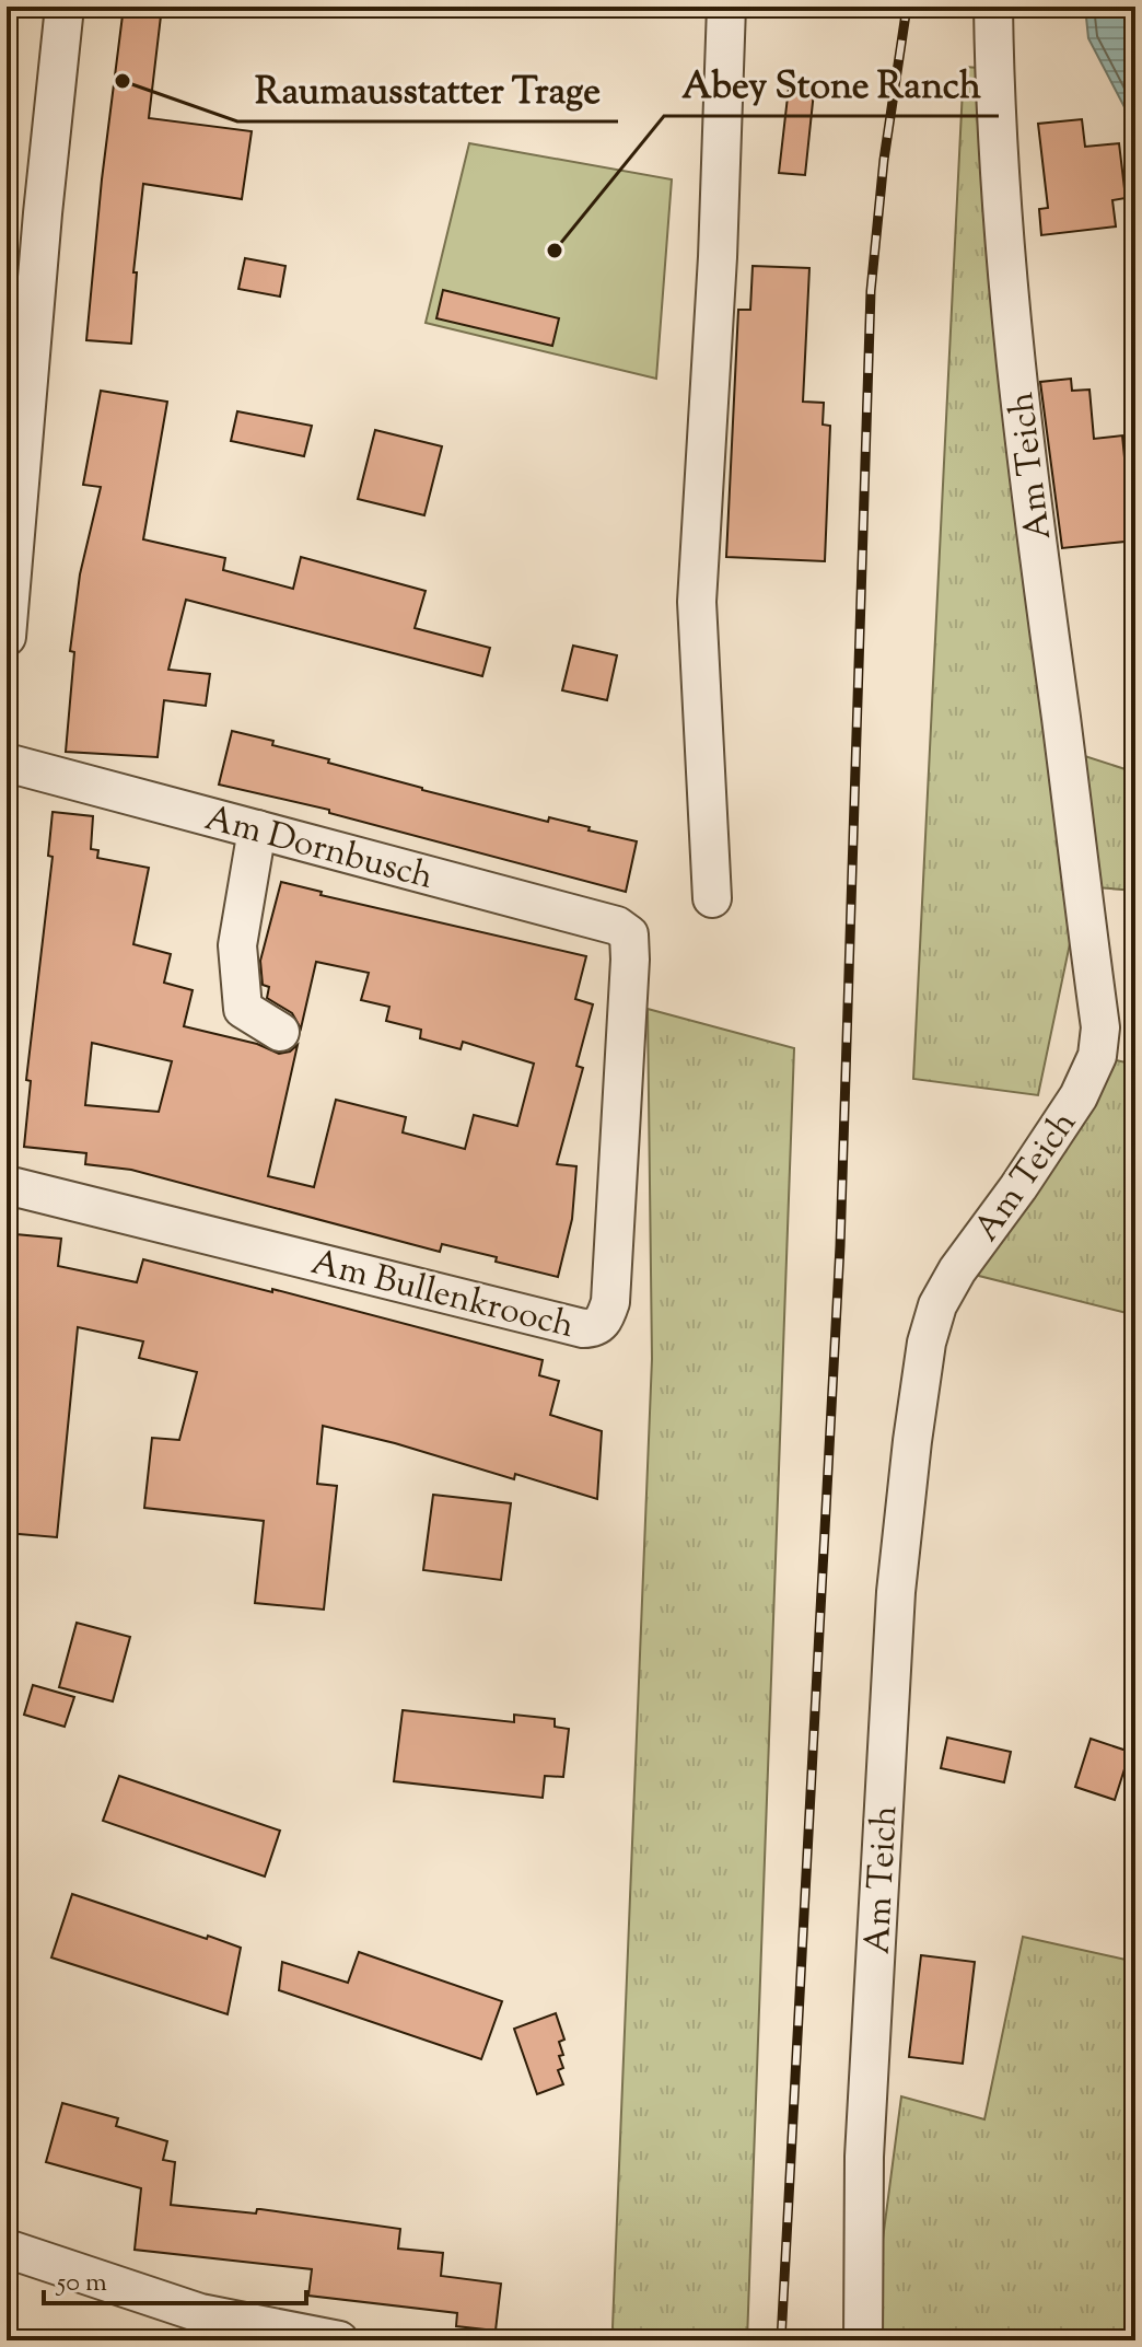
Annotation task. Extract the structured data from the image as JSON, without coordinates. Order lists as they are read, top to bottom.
{
  "streets": {
    "street": ["Am Teich", "Am Dornbusch", "Am Bullenkrooch"]
  },
  "crossings": [
    ["Am Dornbusch", "Am Bullenkrooch"]
  ],
  "places": ["Raumausstatter Trage", "Abey Stone Ranch"],
  "scale_bar": "50 m"
}
